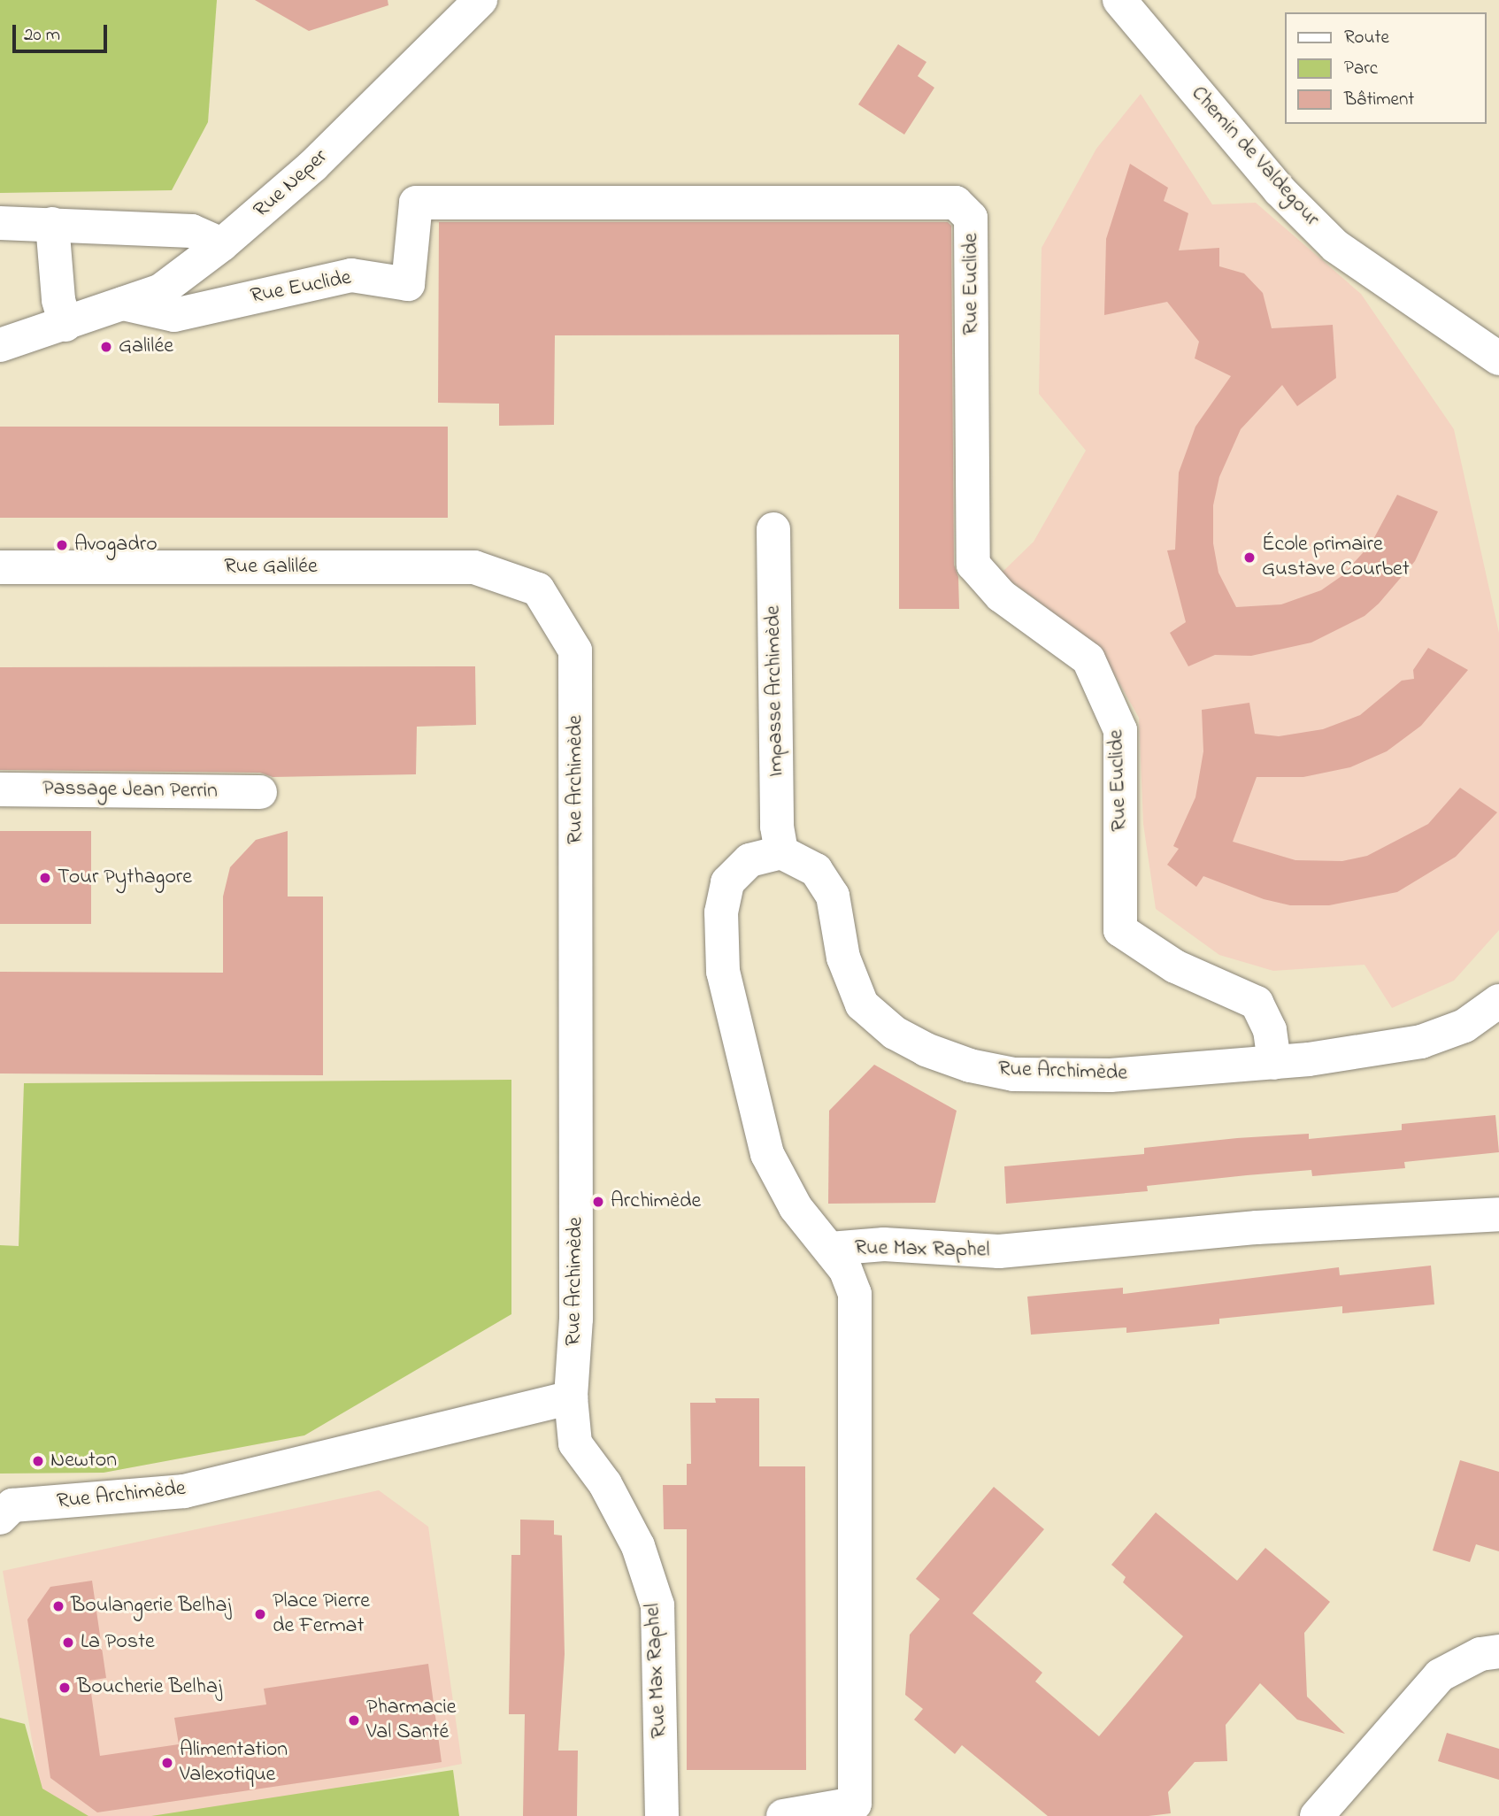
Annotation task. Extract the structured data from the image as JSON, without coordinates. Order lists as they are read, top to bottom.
{
  "streets": {
    "street": [
      "Chemin de Valdegour",
      "Rue Neper",
      "Rue Euclide",
      "Rue Galilée",
      "Impasse Archimède",
      "Rue Archimède",
      "Passage Jean Perrin",
      "Rue Max Raphel"
    ]
  },
  "crossings": [
    ["Rue Euclide", "Rue Archimède"],
    ["Rue Galilée", "Rue Archimède"],
    ["Impasse Archimède", "Rue Archimède"],
    ["Rue Archimède", "Rue Max Raphel"]
  ],
  "places": [
    "Galilée",
    "Avogadro",
    "École primaire Gustave Courbet",
    "Tour Pythagore",
    "Archimède",
    "Newton",
    "Boulangerie Belhaj",
    "Place Pierre de Fermat",
    "La Poste",
    "Boucherie Belhaj",
    "Pharmacie Val Santé",
    "Alimentation Valexotique"
  ],
  "legend": ["Route", "Parc", "Bâtiment"],
  "scale_bar": "20 m"
}
